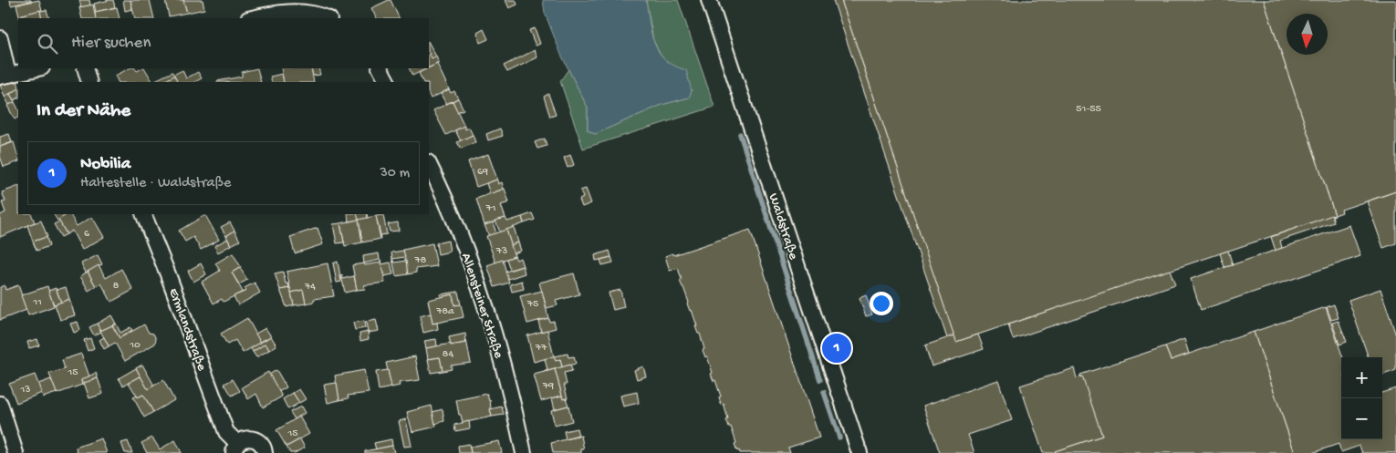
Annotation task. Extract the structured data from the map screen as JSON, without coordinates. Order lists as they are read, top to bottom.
{
  "streets": {
    "street": ["Waldstraße", "Allensteiner Straße", "Ermlandstraße"]
  },
  "house_numbers": [
    "51-55",
    "69",
    "71",
    "6",
    "73",
    "78",
    "8",
    "74",
    "11",
    "75",
    "78a",
    "10",
    "77",
    "84",
    "15",
    "79",
    "13",
    "15"
  ],
  "north": "bottom",
  "page": {
    "search": "Hier suchen",
    "heading": "In der Nähe",
    "list": [
      {
        "mark": "1",
        "name": "Nobilia",
        "note": "Haltestelle · Waldstraße",
        "value": "30 m"
      }
    ],
    "pins": "1",
    "map_buttons": ["+", "−"]
  }
}
